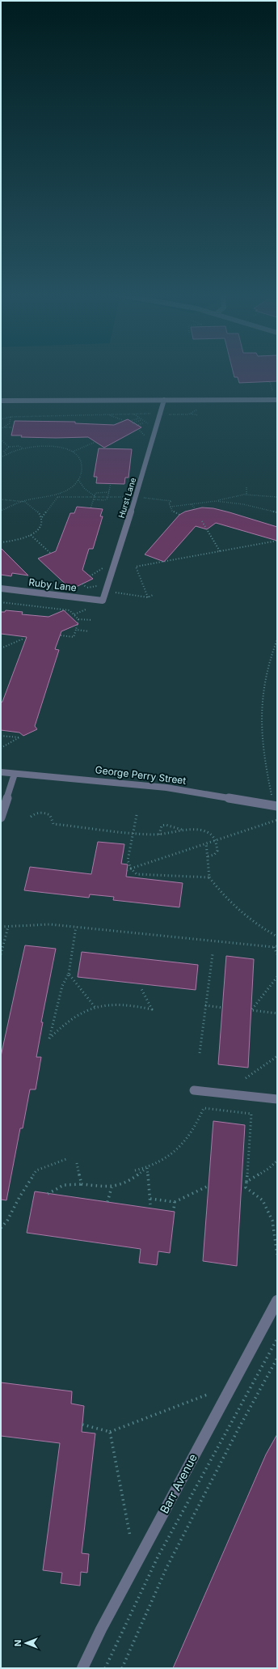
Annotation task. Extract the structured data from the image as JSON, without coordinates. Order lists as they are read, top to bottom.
{
  "streets": {
    "street": [
      "Hurst Lane",
      "Ruby Lane",
      "George Perry Street",
      "Barr Avenue"
    ]
  },
  "crossings": [
    ["Hurst Lane", "Ruby Lane"]
  ],
  "north": "left"
}
